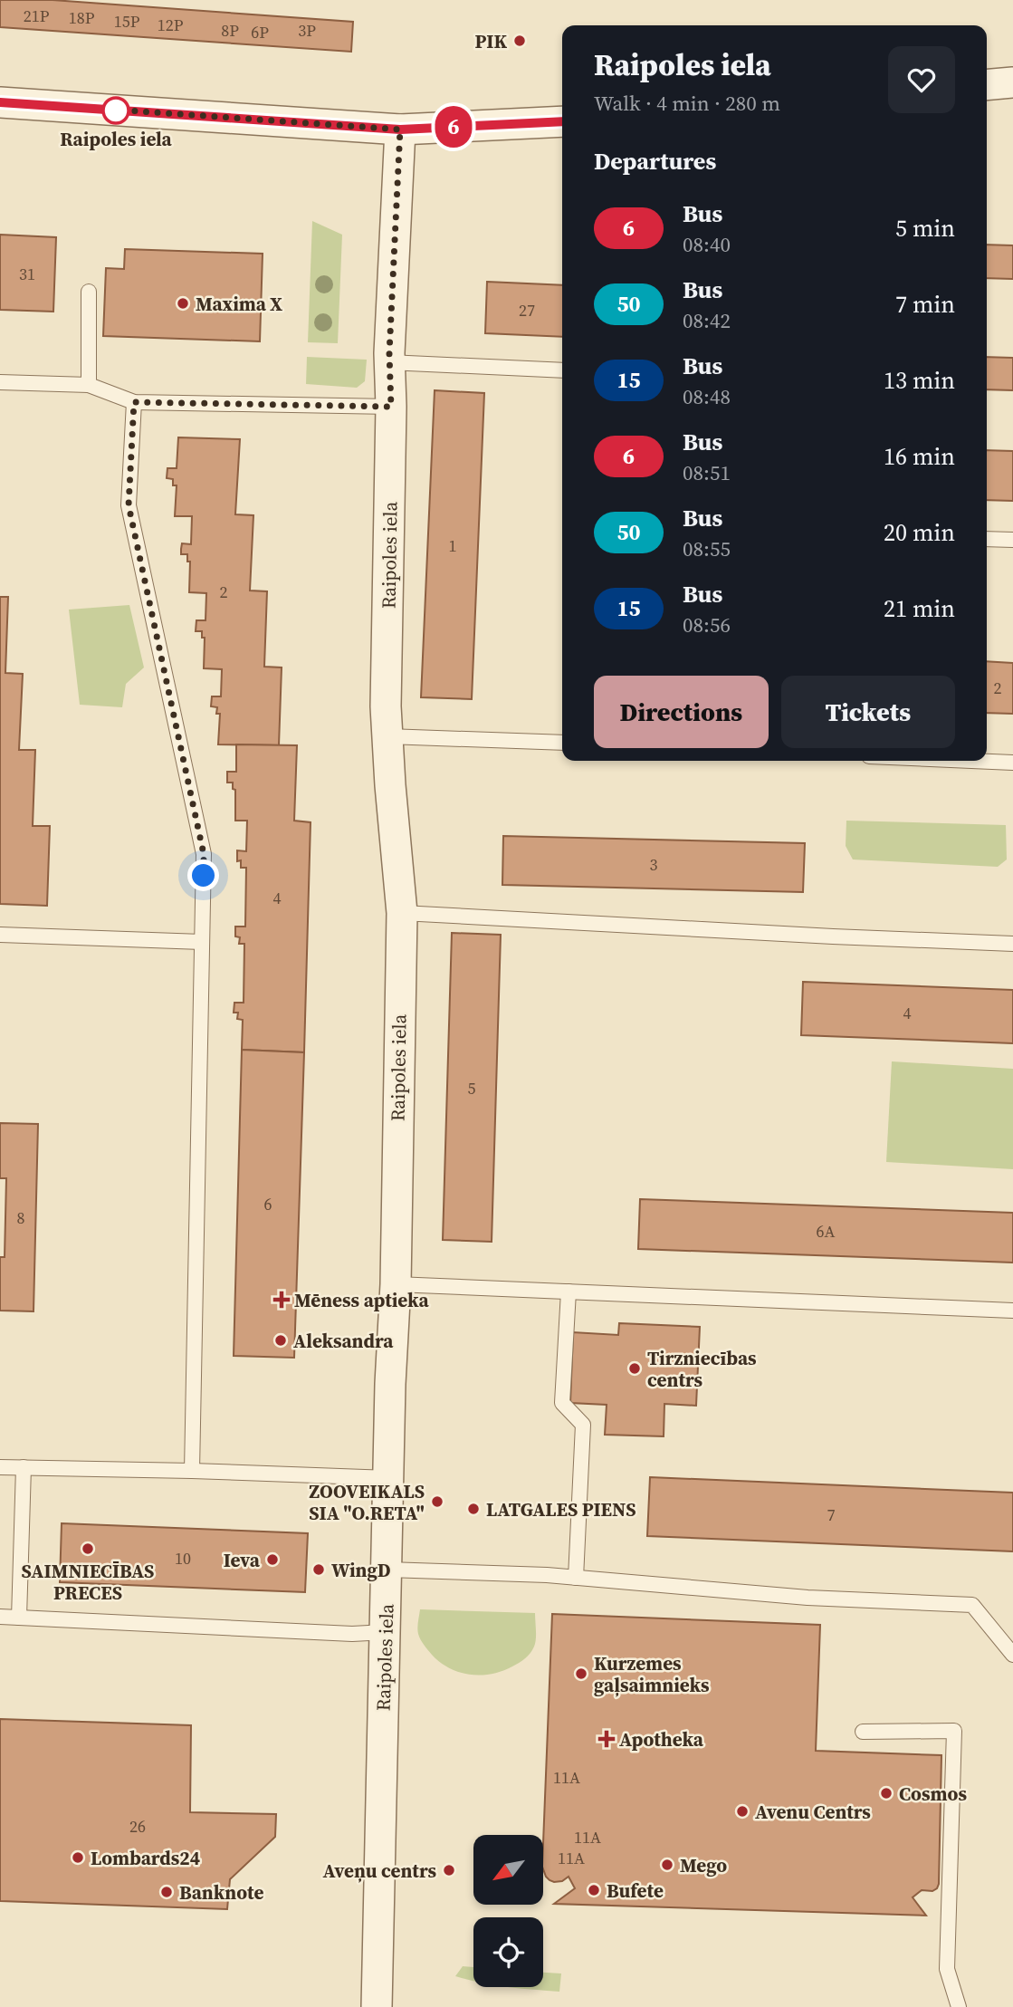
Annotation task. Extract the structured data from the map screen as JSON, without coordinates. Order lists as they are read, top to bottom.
{
  "streets": {
    "street": ["Raipoles iela"]
  },
  "places": {
    "other": [
      "PIK",
      "Raipoles iela",
      "Maxima X",
      "Aleksandra",
      "Tirzniecības centrs",
      "ZOOVEIKALS SIA \"O.RETA\"",
      "LATGALES PIENS",
      "SAIMNIECĪBAS PRECES",
      "Ieva",
      "WingD",
      "Kurzemes gaļsaimnieks",
      "Cosmos",
      "Avenu Centrs",
      "Lombards24",
      "Mego",
      "Aveņu centrs",
      "Bufete",
      "Banknote"
    ],
    "health": ["Mēness aptieka", "Apotheka"]
  },
  "lines": ["bus line 6"],
  "house_numbers": [
    "21P",
    "18P",
    "15P",
    "12P",
    "8P",
    "3P",
    "6P",
    "31",
    "27",
    "1",
    "2",
    "2",
    "3",
    "4",
    "4",
    "5",
    "6",
    "8",
    "6A",
    "7",
    "10",
    "11A",
    "26",
    "11A",
    "11A"
  ],
  "north": "bottom left",
  "page": {
    "on_map": "6",
    "heading": [
      ["Raipoles iela", "Walk · 4 min · 280 m"],
      "Departures"
    ],
    "list": [
      {
        "mark": "6",
        "name": "Bus",
        "note": "08:40",
        "value": "5 min"
      },
      {
        "mark": "50",
        "name": "Bus",
        "note": "08:42",
        "value": "7 min"
      },
      {
        "mark": "15",
        "name": "Bus",
        "note": "08:48",
        "value": "13 min"
      },
      {
        "mark": "6",
        "name": "Bus",
        "note": "08:51",
        "value": "16 min"
      },
      {
        "mark": "50",
        "name": "Bus",
        "note": "08:55",
        "value": "20 min"
      },
      {
        "mark": "15",
        "name": "Bus",
        "note": "08:56",
        "value": "21 min"
      }
    ],
    "buttons": ["Directions", "Tickets"]
  }
}
